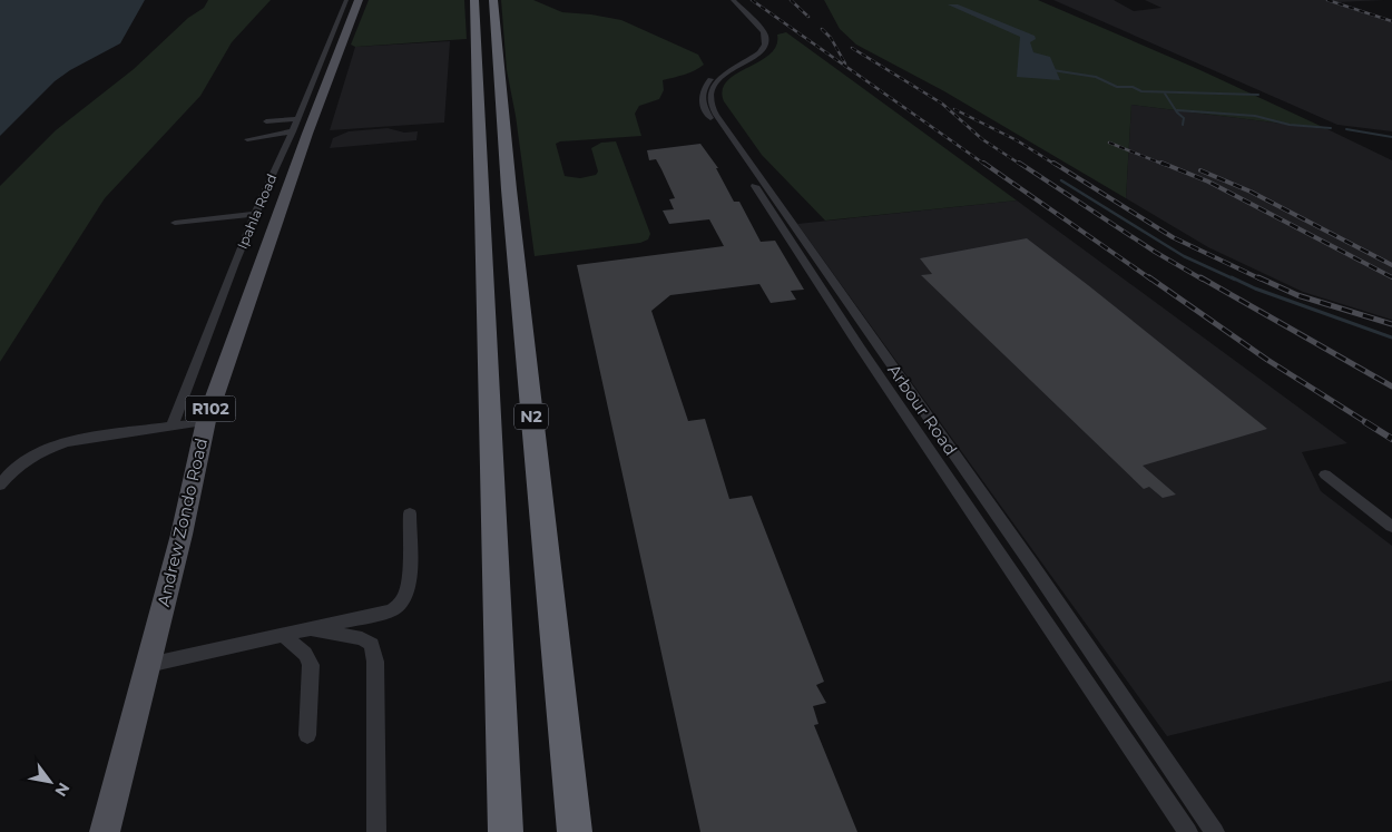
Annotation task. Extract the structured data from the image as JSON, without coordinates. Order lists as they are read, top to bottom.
{
  "streets": {
    "highway": ["N2"],
    "main road": ["R102", "Andrew Zondo Road"],
    "street": ["Ipahla Road", "Arbour Road"]
  },
  "north": "bottom right"
}
